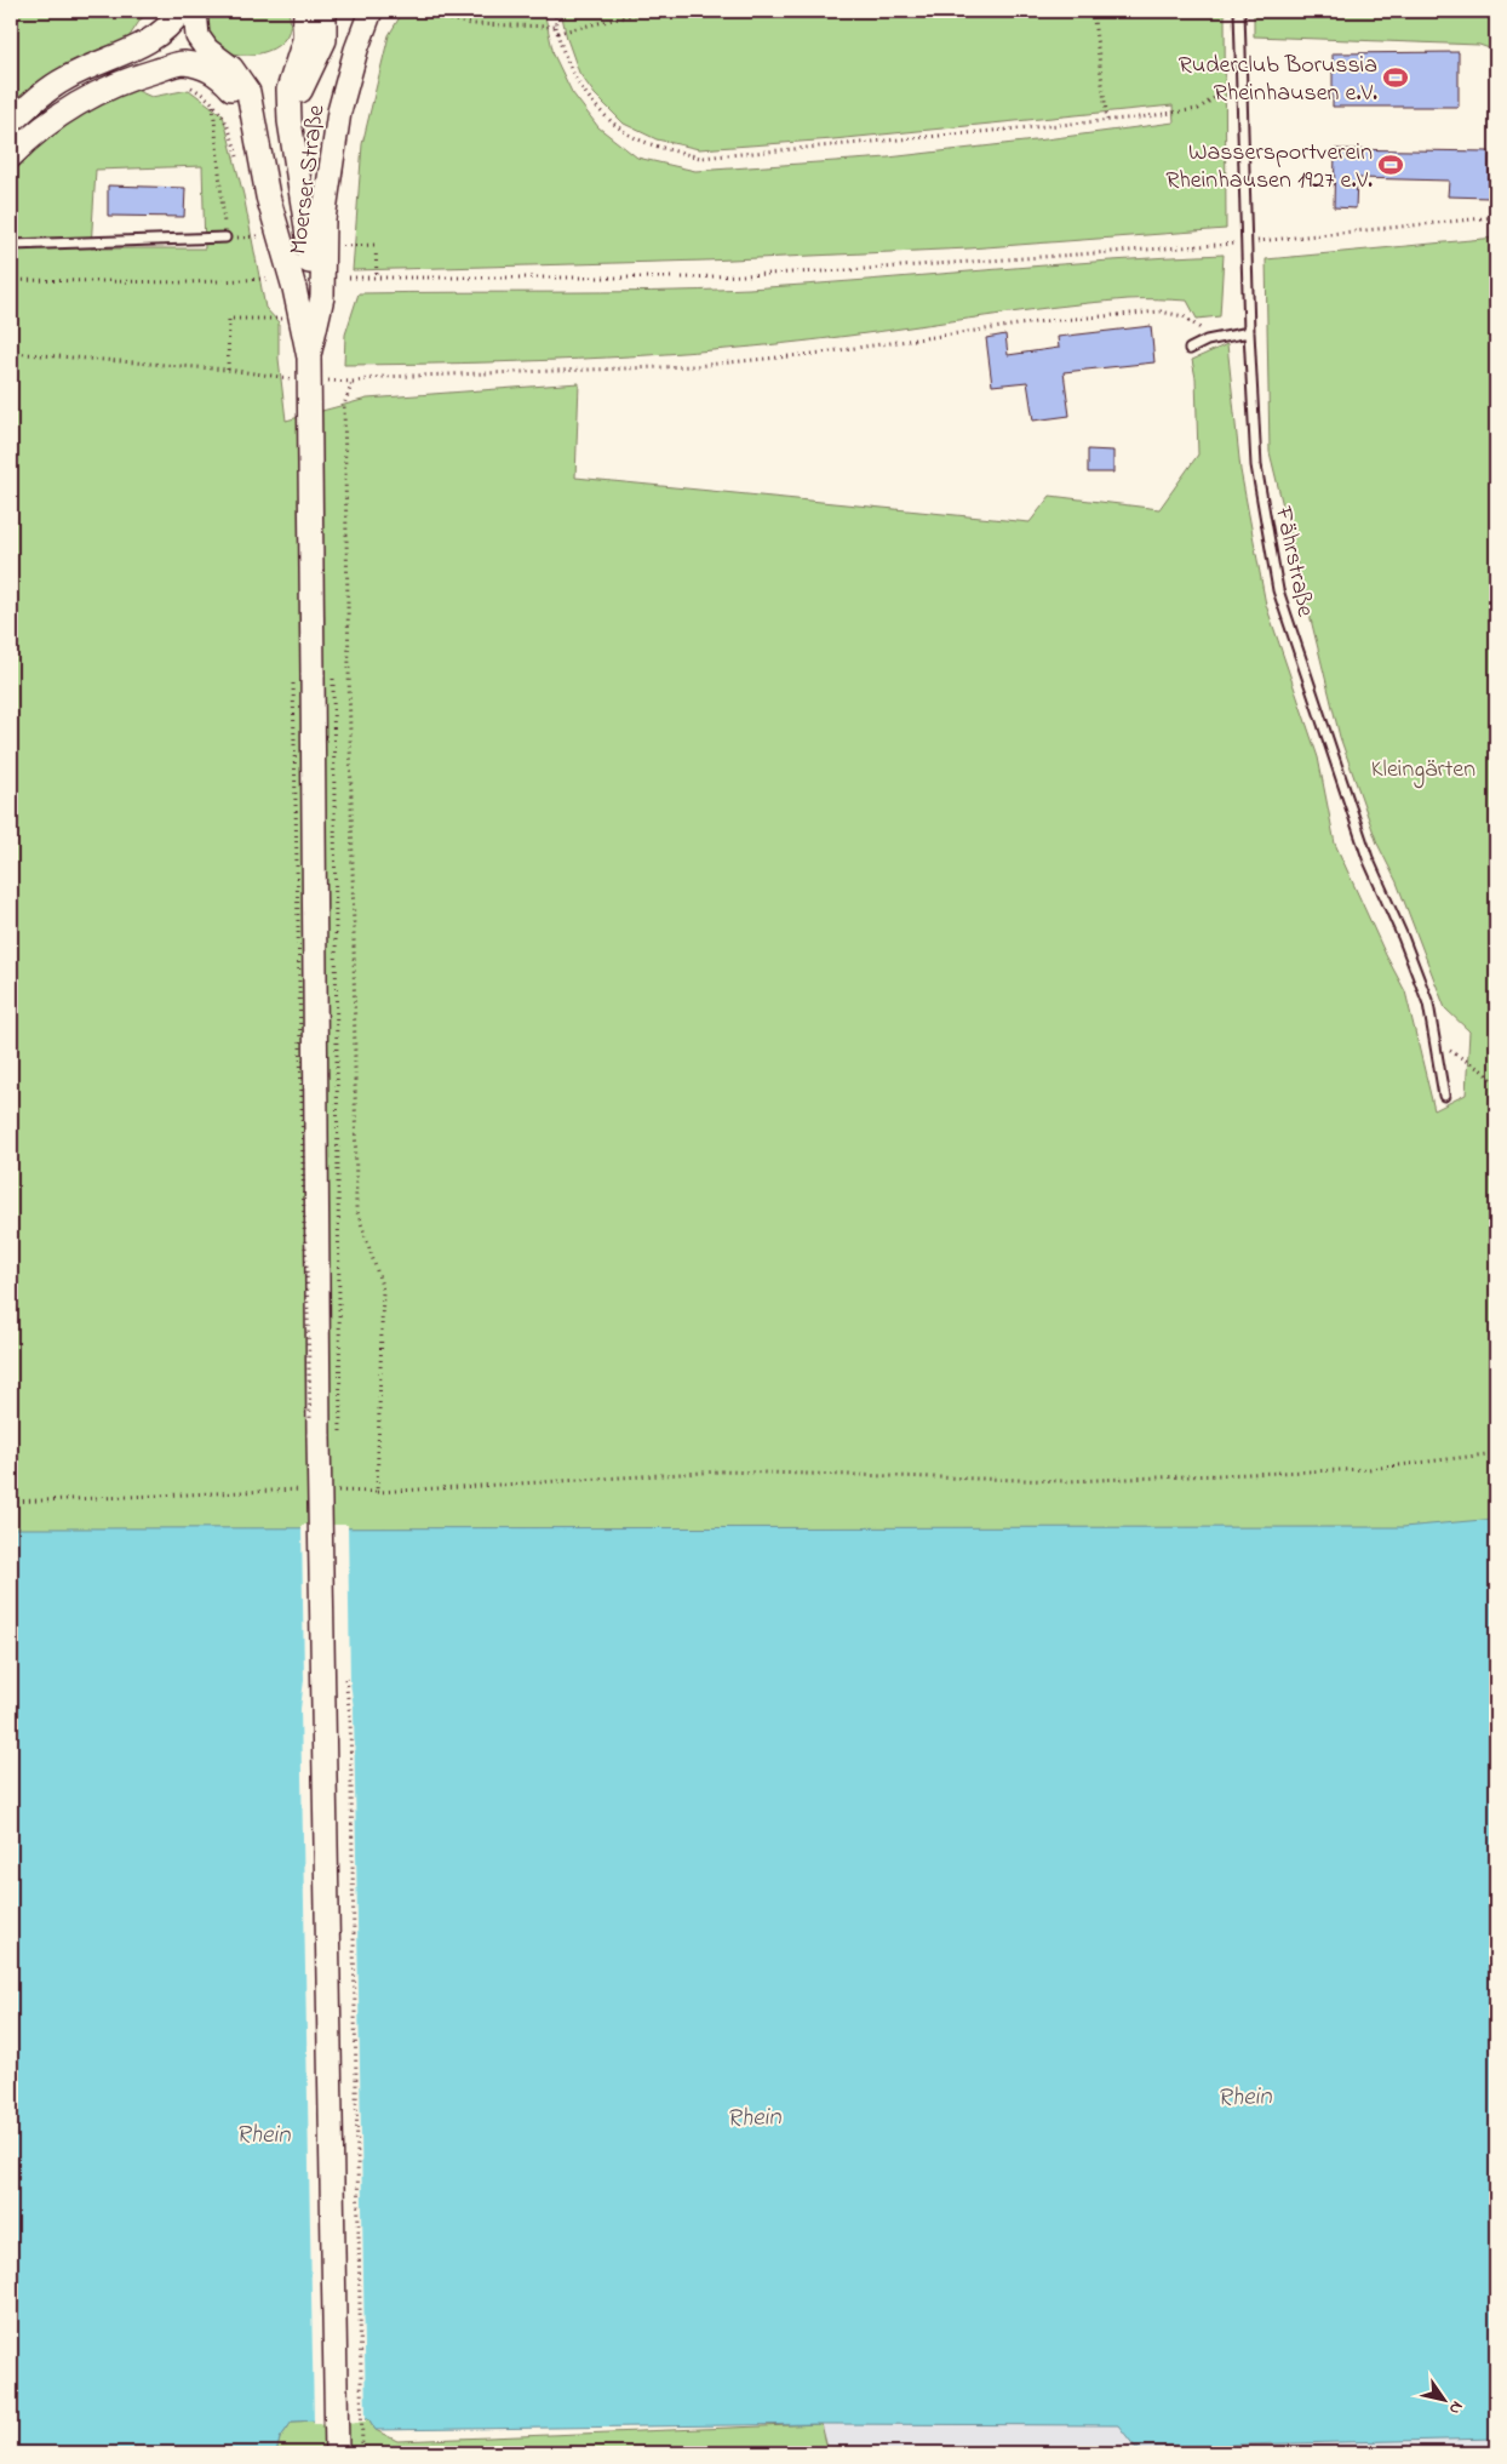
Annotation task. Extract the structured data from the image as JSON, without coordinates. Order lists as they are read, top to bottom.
{
  "streets": {
    "main road": ["Moerser Straße"],
    "lane": ["Fährstraße"]
  },
  "water": ["Rhein"],
  "parks": ["Kleingärten"],
  "places": {
    "sports": ["Ruderclub Borussia Rheinhausen e.V.", "Wassersportverein Rheinhausen 1927 e.V."]
  },
  "north": "bottom right"
}
